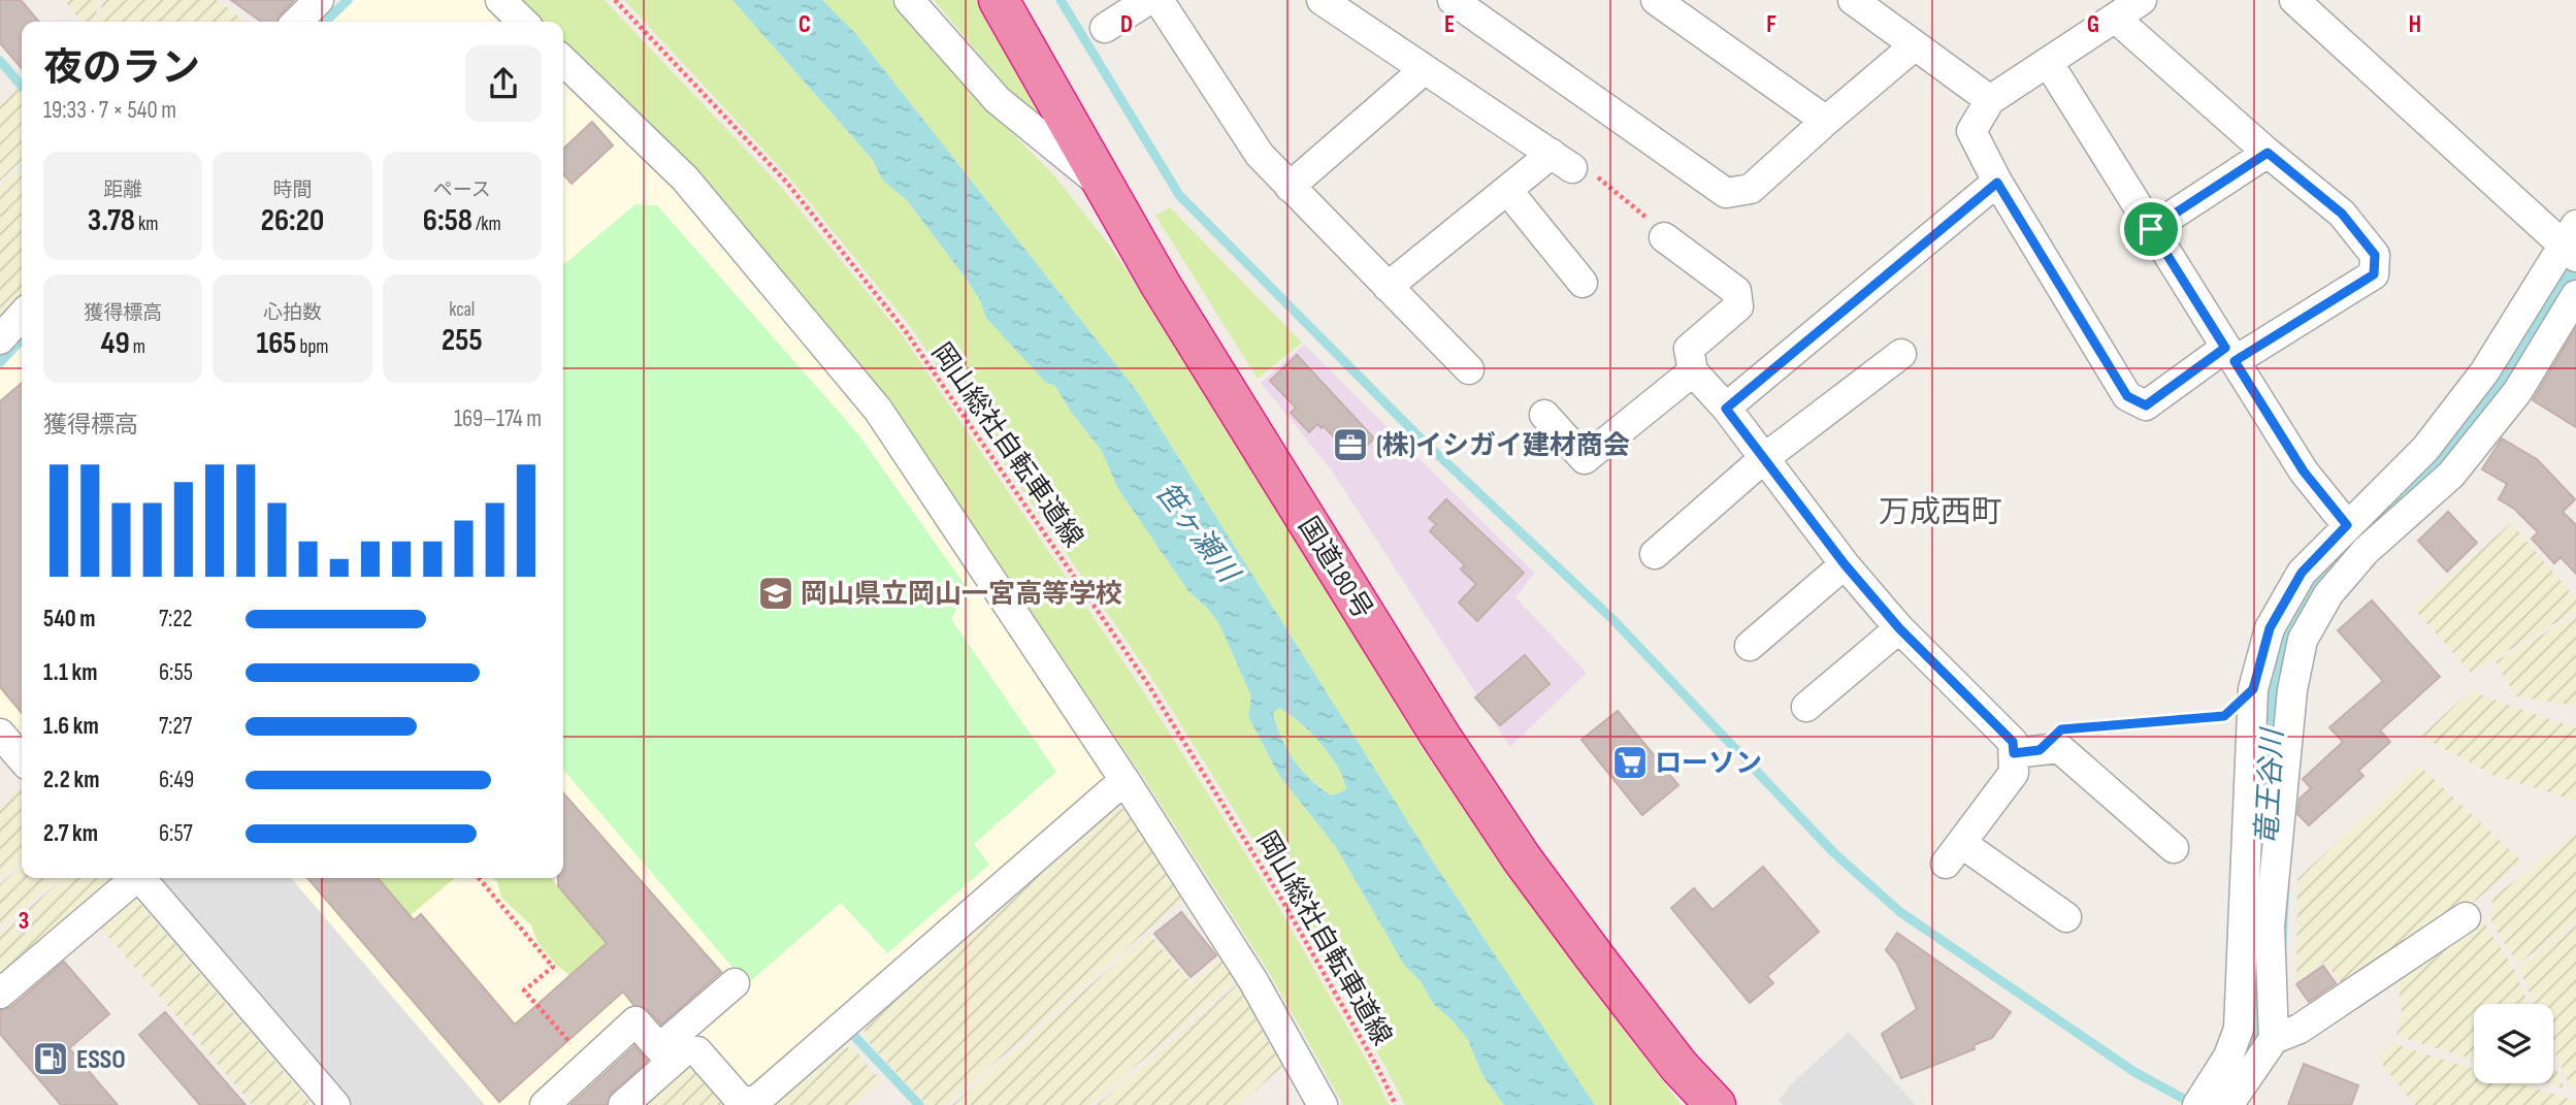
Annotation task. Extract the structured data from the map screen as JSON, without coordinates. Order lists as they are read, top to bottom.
{
  "streets": {
    "highway": ["国道180号"],
    "path": ["岡山総社自転車道線"]
  },
  "districts": ["万成西町"],
  "water": ["笹ヶ瀬川", "竜王谷川"],
  "places": {
    "office": ["(株)イシガイ建材商会"],
    "school or university": ["岡山県立岡山一宮高等学校"],
    "supermarket": ["ローソン"],
    "fuel station": ["ESSO"]
  },
  "page": {
    "heading": ["夜のラン", "19:33 · 7 × 540 m"],
    "stats": [
      ["距離", "3.78 km"],
      ["時間", "26:20"],
      ["ペース", "6:58 /km"],
      ["獲得標高", "49 m"],
      ["心拍数", "165 bpm"],
      ["kcal", "255"]
    ],
    "chart": ["獲得標高", "169–174 m"],
    "list": [
      {
        "name": "540 m",
        "note": "7:22"
      },
      {
        "name": "1.1 km",
        "note": "6:55"
      },
      {
        "name": "1.6 km",
        "note": "7:27"
      },
      {
        "name": "2.2 km",
        "note": "6:49"
      },
      {
        "name": "2.7 km",
        "note": "6:57"
      }
    ]
  },
  "grid": {
    "columns": [
      "C",
      "D",
      "E",
      "F",
      "G",
      "H"
    ],
    "rows": ["3"]
  }
}
